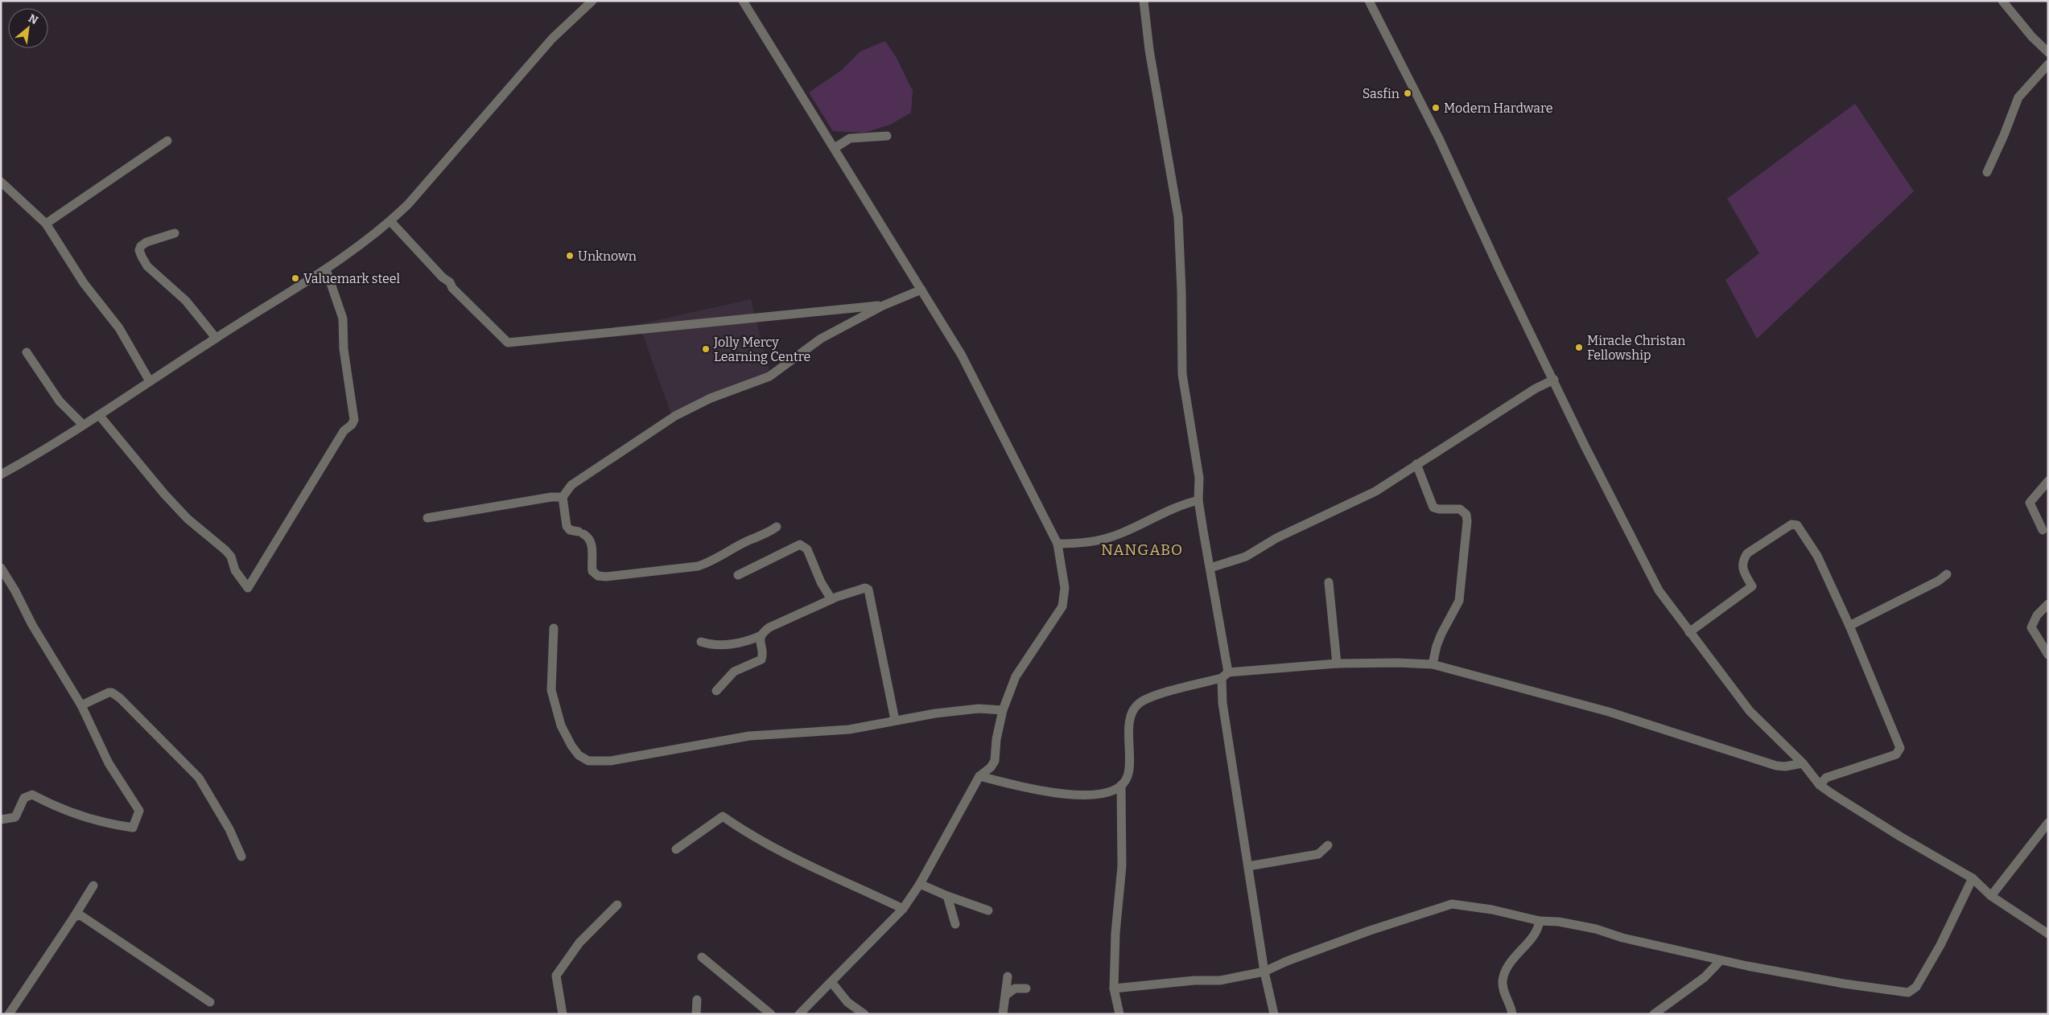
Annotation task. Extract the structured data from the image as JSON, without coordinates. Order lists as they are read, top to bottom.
{
  "districts": ["NANGABO"],
  "places": [
    "Sasfin",
    "Modern Hardware",
    "Unknown",
    "Valuemark steel",
    "Miracle Christan Fellowship",
    "Jolly Mercy Learning Centre"
  ],
  "north": "top right"
}
